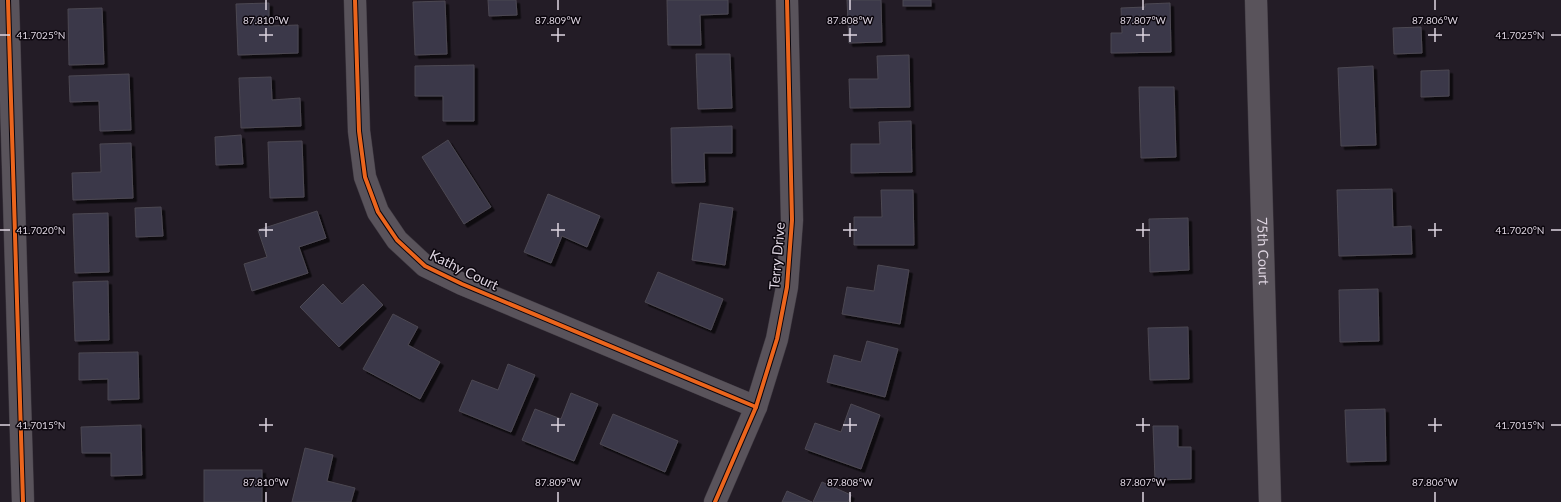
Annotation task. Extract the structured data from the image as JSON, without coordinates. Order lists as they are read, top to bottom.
{
  "streets": {
    "street": ["75th Court", "Terry Drive", "Kathy Court"]
  },
  "crossings": [
    ["Terry Drive", "Kathy Court"]
  ],
  "coordinates": [
    "87.810°W",
    "87.809°W",
    "87.808°W",
    "87.807°W",
    "87.806°W",
    "41.7025°N",
    "41.7020°N",
    "41.7015°N"
  ]
}
